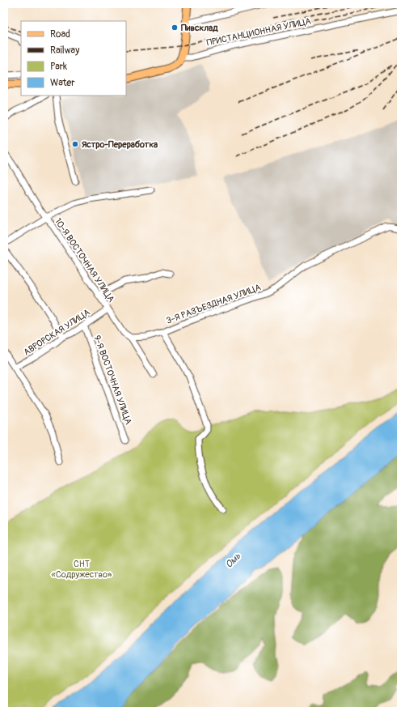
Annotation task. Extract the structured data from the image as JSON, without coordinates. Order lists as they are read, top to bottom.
{
  "streets": {
    "street": [
      "ПРИСТАНЦИОННАЯ УЛИЦА",
      "10-Я ВОСТОЧНАЯ УЛИЦА",
      "3-Я РАЗЪЕЗДНАЯ УЛИЦА",
      "АВРОРСКАЯ УЛИЦА",
      "9-Я ВОСТОЧНАЯ УЛИЦА"
    ]
  },
  "crossings": [
    ["10-Я ВОСТОЧНАЯ УЛИЦА", "3-Я РАЗЪЕЗДНАЯ УЛИЦА"],
    ["10-Я ВОСТОЧНАЯ УЛИЦА", "АВРОРСКАЯ УЛИЦА"],
    ["АВРОРСКАЯ УЛИЦА", "9-Я ВОСТОЧНАЯ УЛИЦА"]
  ],
  "water": ["Омь"],
  "parks": ["СНТ «Содружество»"],
  "places": ["Пивсклад", "Ястро-Переработка"],
  "legend": [
    "Road",
    "Railway",
    "Park",
    "Water"
  ]
}
